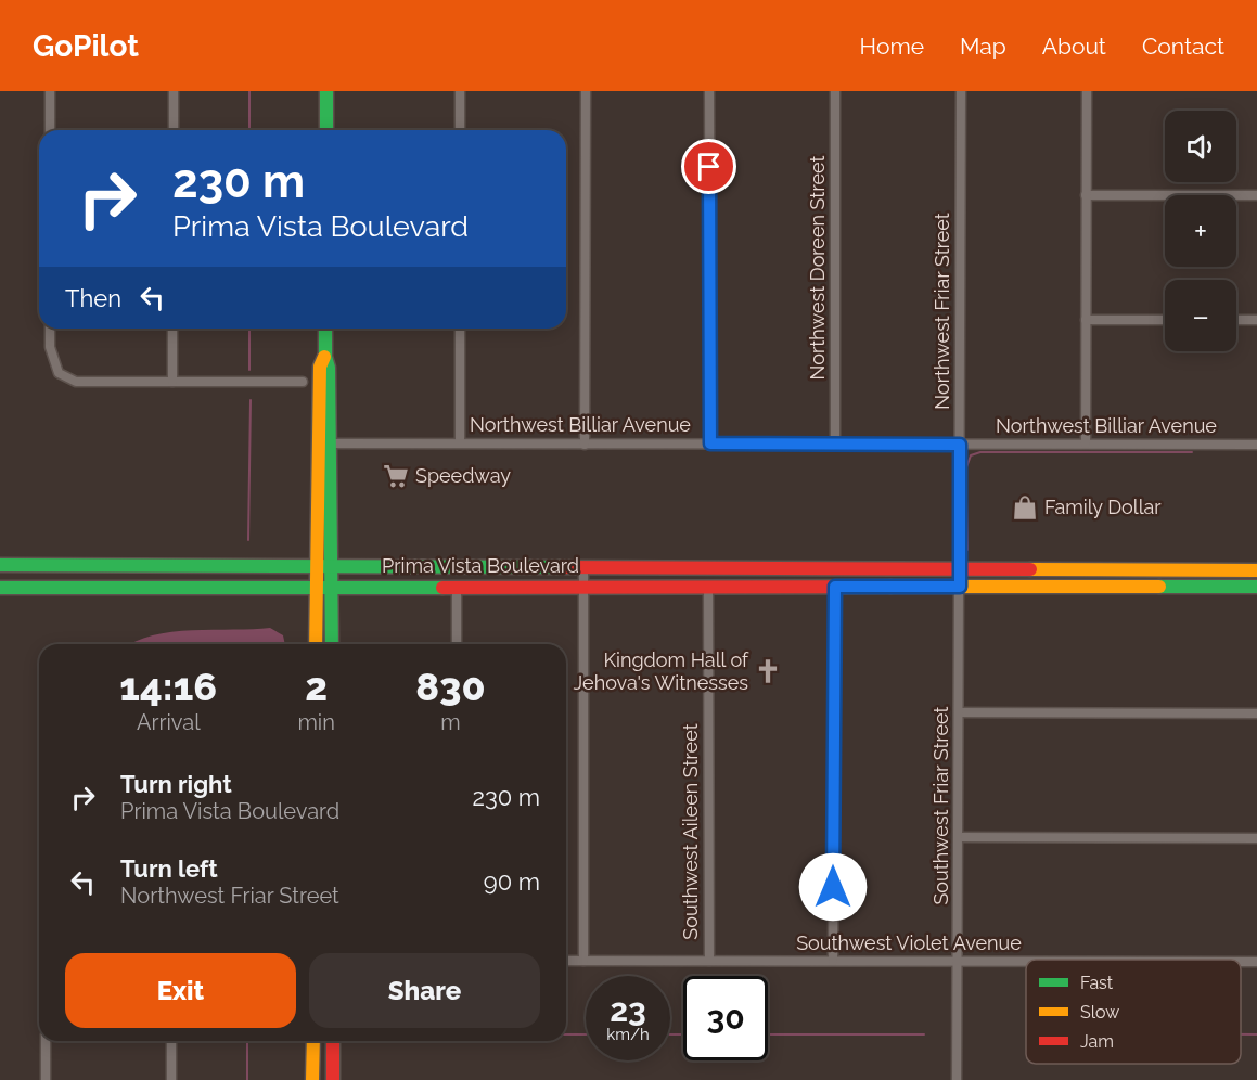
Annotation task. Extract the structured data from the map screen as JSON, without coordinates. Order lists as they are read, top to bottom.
{
  "streets": {
    "main road": ["Prima Vista Boulevard"],
    "street": [
      "Northwest Doreen Street",
      "Northwest Friar Street",
      "Northwest Billiar Avenue",
      "Southwest Friar Street",
      "Southwest Aileen Street",
      "Southwest Violet Avenue"
    ]
  },
  "crossings": [
    ["Northwest Doreen Street", "Northwest Billiar Avenue"],
    ["Northwest Friar Street", "Northwest Billiar Avenue"],
    ["Northwest Friar Street", "Prima Vista Boulevard"],
    ["Northwest Friar Street", "Southwest Friar Street"],
    ["Prima Vista Boulevard", "Southwest Friar Street"],
    ["Prima Vista Boulevard", "Southwest Aileen Street"],
    ["Southwest Friar Street", "Southwest Violet Avenue"],
    ["Southwest Aileen Street", "Southwest Violet Avenue"]
  ],
  "places": {
    "supermarket": ["Speedway"],
    "shop": ["Family Dollar"],
    "church": ["Kingdom Hall of Jehova's Witnesses"]
  },
  "legend": ["Fast", "Slow", "Jam"],
  "page": {
    "header": "GoPilot",
    "nav": [
      "Home",
      "Map",
      "About",
      "Contact"
    ],
    "map_buttons": ["+", "−"],
    "turn": ["230 m", "Prima Vista Boulevard"],
    "then": "Then",
    "eta": [
      "14:16",
      "Arrival",
      "2",
      "min",
      "830",
      "m"
    ],
    "list": [
      {
        "name": "Turn right",
        "note": "Prima Vista Boulevard",
        "value": "230 m"
      },
      {
        "name": "Turn left",
        "note": "Northwest Friar Street",
        "value": "90 m"
      }
    ],
    "buttons": ["Exit", "Share"],
    "speed": "23 km/h",
    "limit": "30"
  }
}
